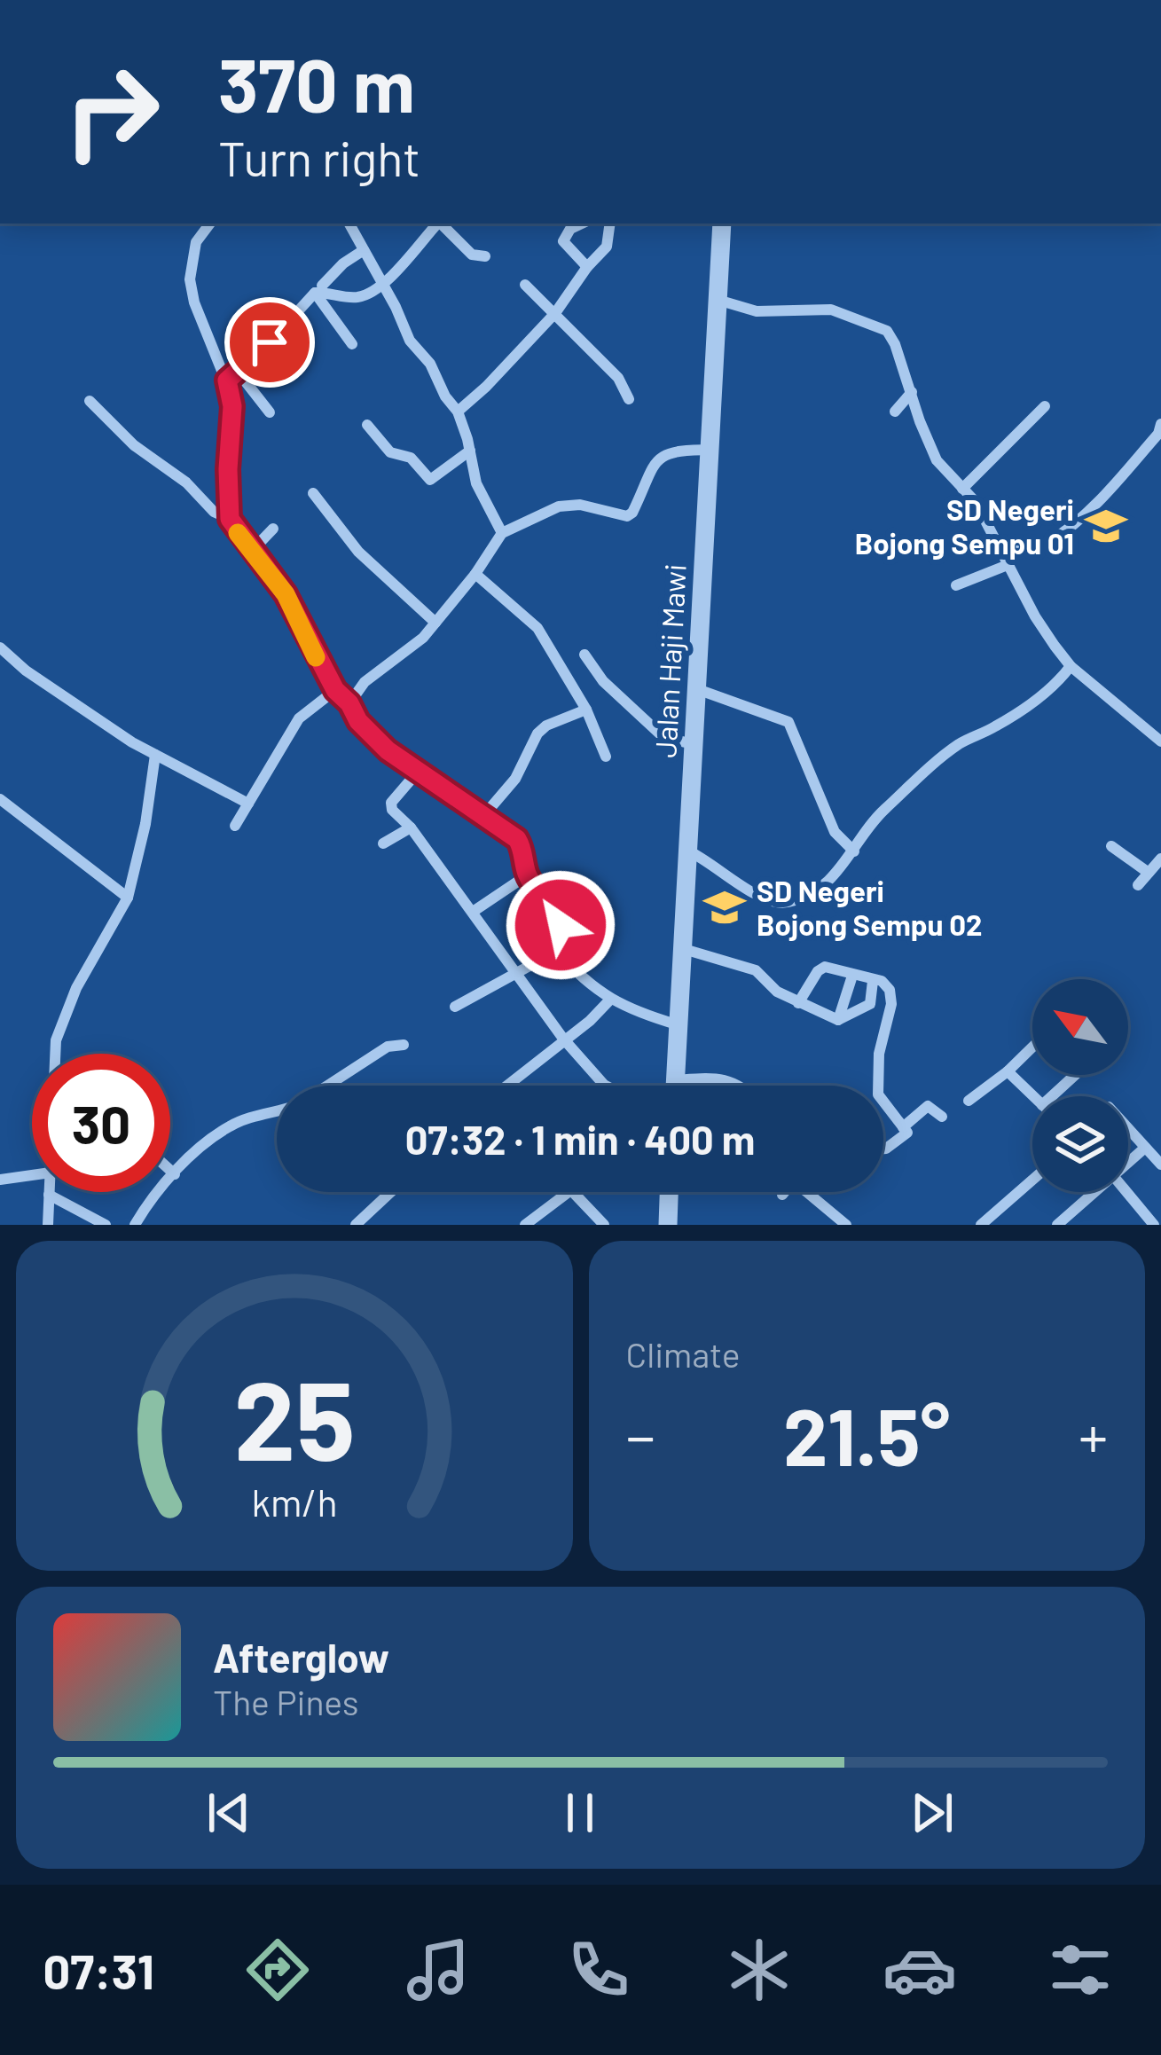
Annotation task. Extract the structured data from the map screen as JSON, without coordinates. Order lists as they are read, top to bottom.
{
  "streets": {
    "street": ["Jalan Haji Mawi"]
  },
  "places": {
    "school or university": ["SD Negeri Bojong Sempu 01", "SD Negeri Bojong Sempu 02"]
  },
  "north": "top left",
  "page": {
    "turn": ["370 m", "Turn right"],
    "limit": "30",
    "trip": "07:32 · 1 min · 400 m",
    "tile": "Climate",
    "heat": ["−", "21.5°", "+"],
    "song": ["Afterglow", "The Pines"],
    "tabs": "07:31",
    "gauge": ["25", "km/h"]
  }
}
